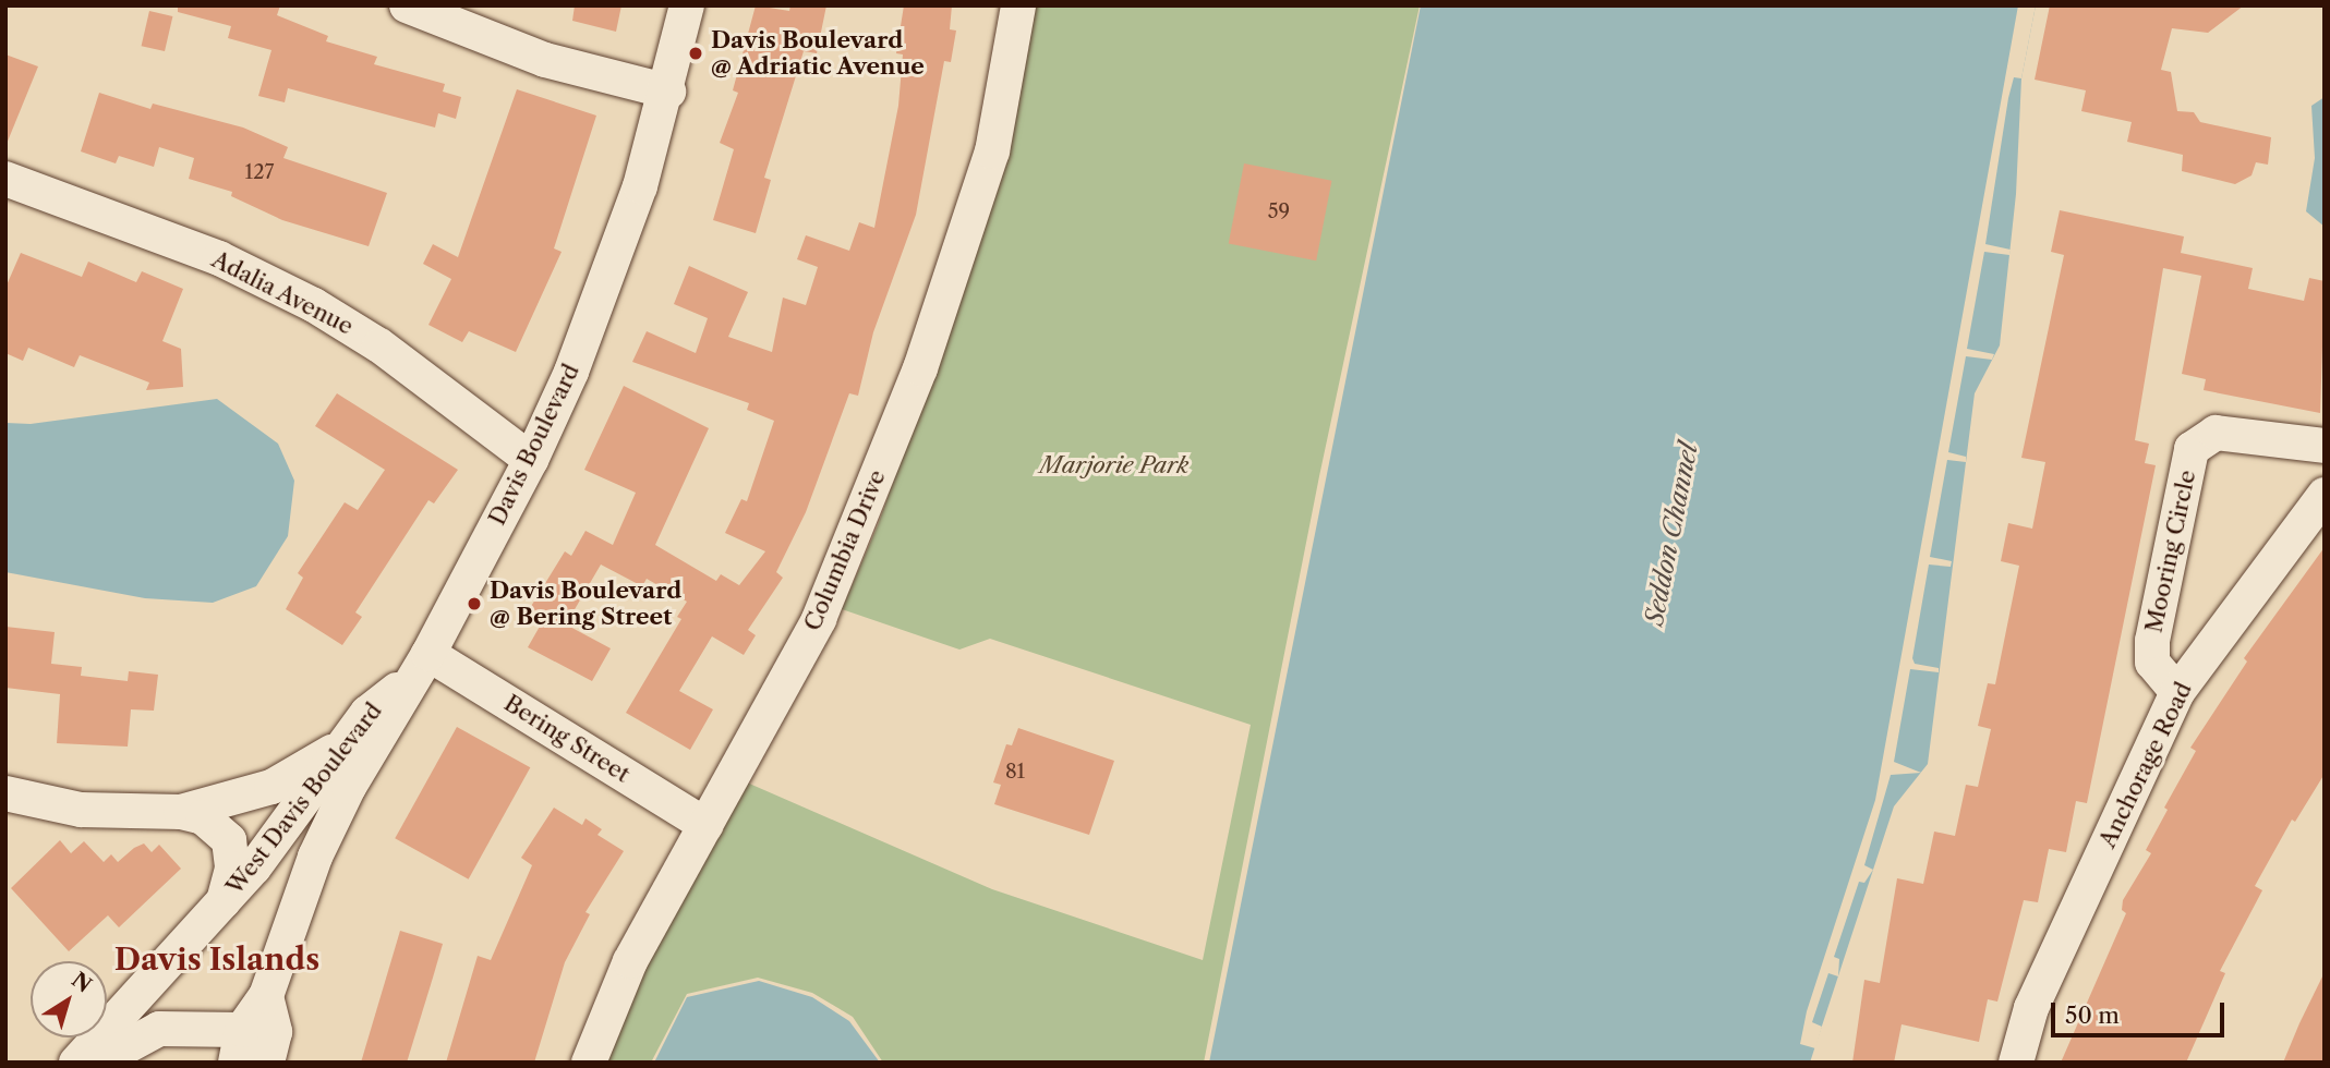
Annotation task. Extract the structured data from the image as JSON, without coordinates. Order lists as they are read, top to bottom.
{
  "streets": {
    "street": [
      "Adalia Avenue",
      "Davis Boulevard",
      "Columbia Drive",
      "Mooring Circle",
      "Bering Street",
      "Anchorage Road",
      "West Davis Boulevard"
    ]
  },
  "crossings": [
    ["Adalia Avenue", "Davis Boulevard"],
    ["Davis Boulevard", "Bering Street"],
    ["Davis Boulevard", "West Davis Boulevard"],
    ["Columbia Drive", "Bering Street"],
    ["Mooring Circle", "Anchorage Road"],
    ["Bering Street", "West Davis Boulevard"]
  ],
  "districts": ["Davis Islands"],
  "water": ["Seddon Channel"],
  "parks": ["Marjorie Park"],
  "places": ["Davis Boulevard @ Adriatic Avenue", "Davis Boulevard @ Bering Street"],
  "house_numbers": ["127", "59", "81"],
  "scale_bar": "50 m",
  "north": "top right"
}
